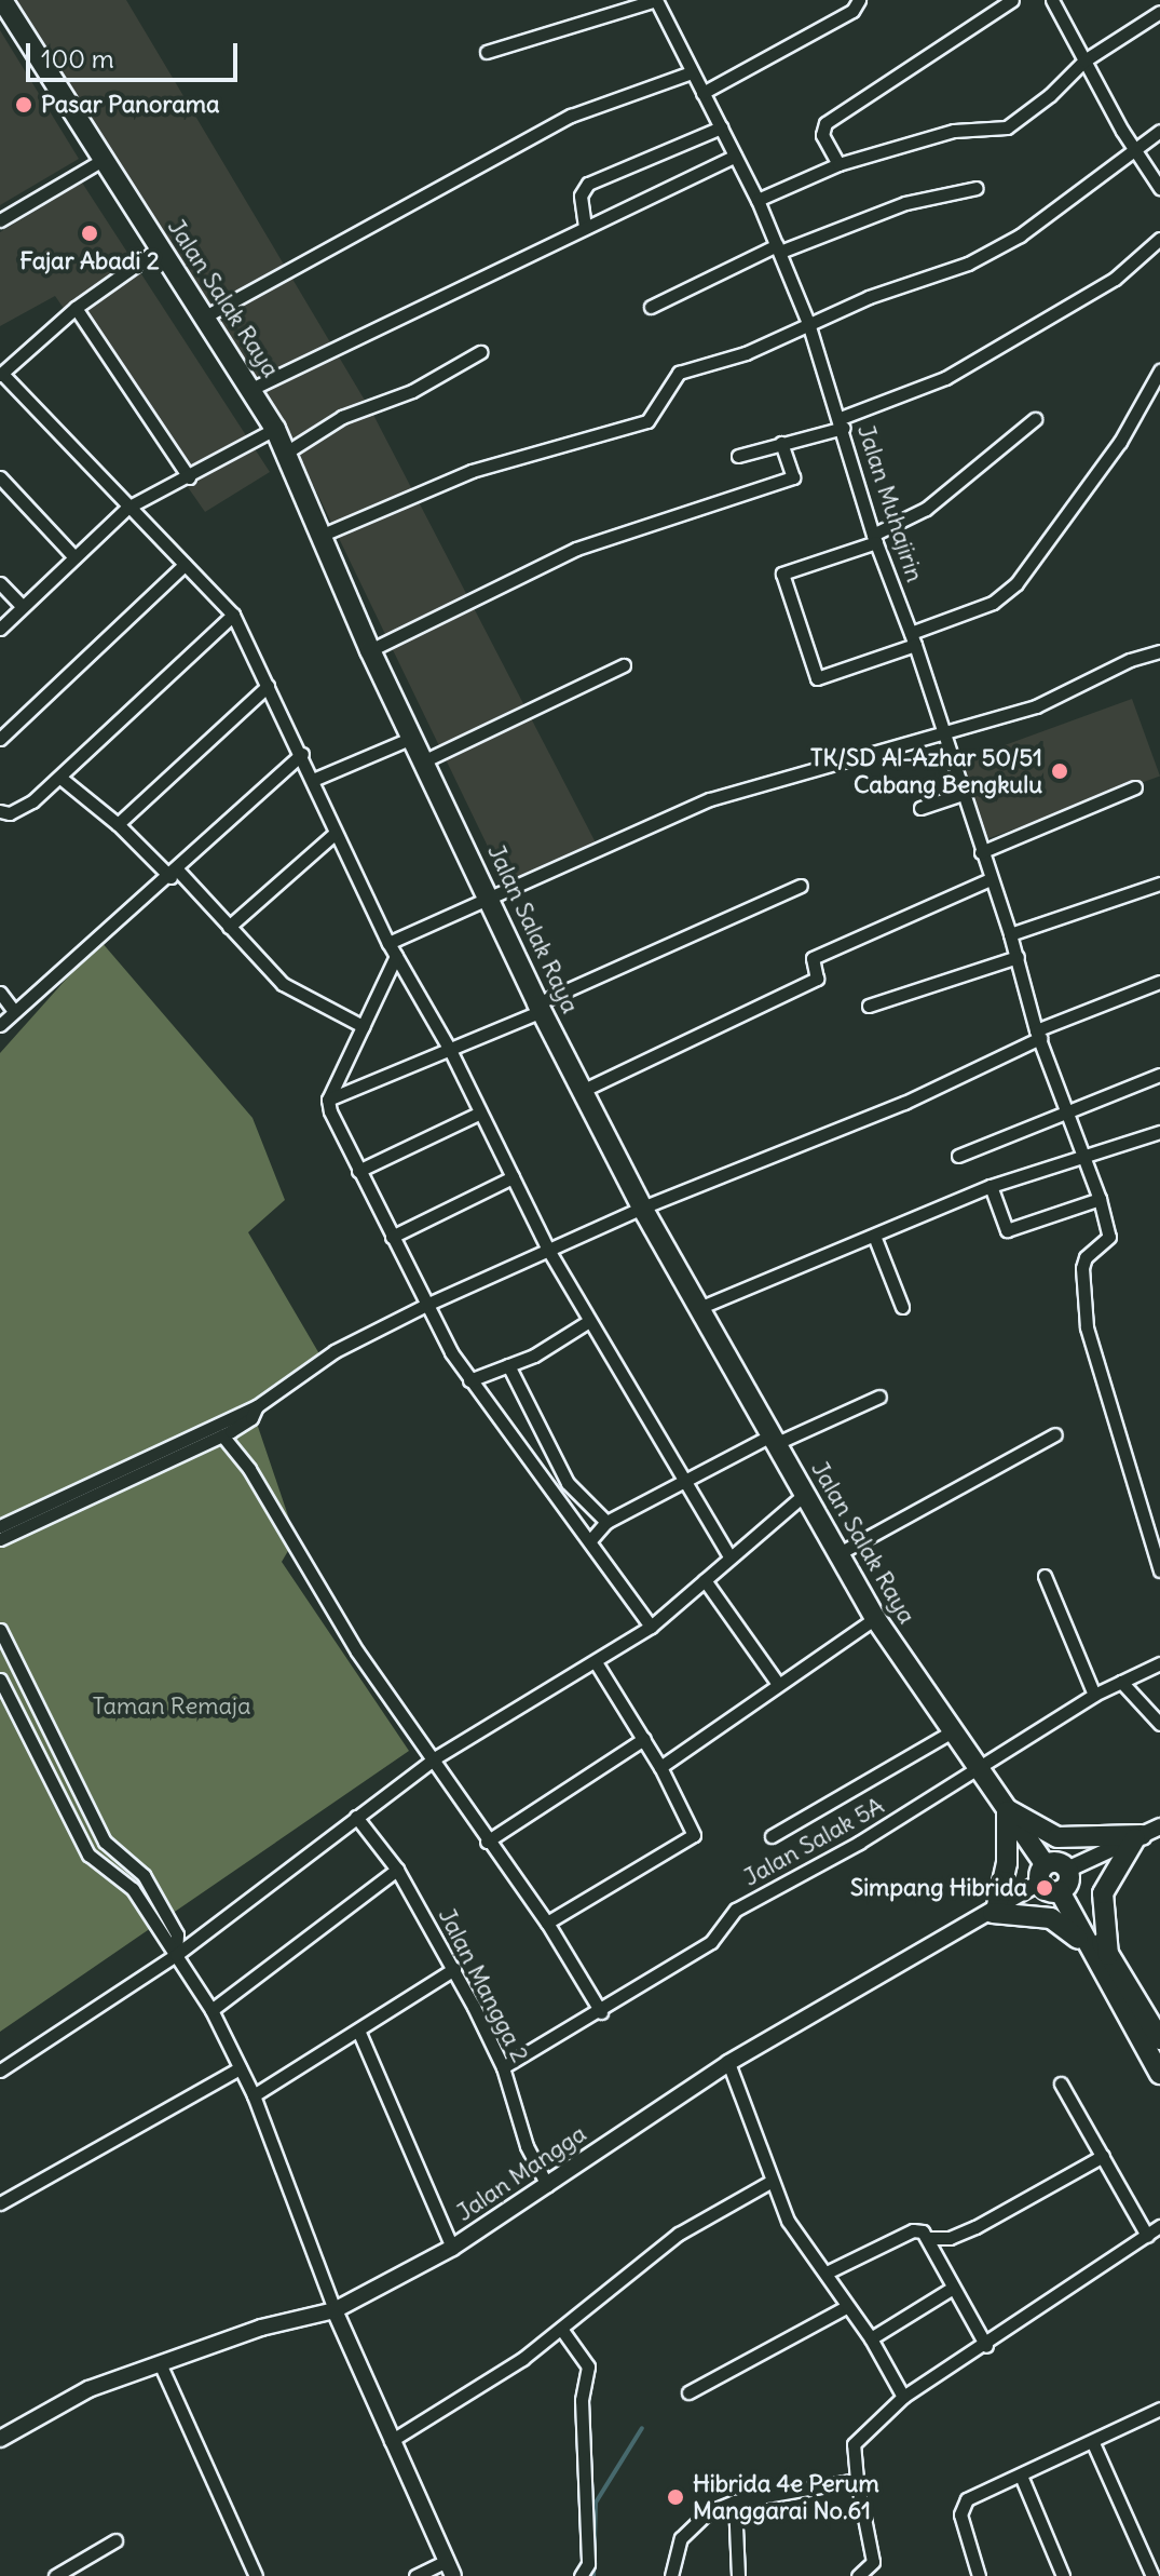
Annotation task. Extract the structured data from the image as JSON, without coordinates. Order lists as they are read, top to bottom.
{
  "streets": {
    "main road": ["Jalan Salak Raya"],
    "street": [
      "Jalan Muhajirin",
      "Jalan Salak 5A",
      "Jalan Mangga 2",
      "Jalan Mangga"
    ]
  },
  "crossings": [
    ["Jalan Salak Raya", "Jalan Salak 5A"],
    ["Jalan Salak Raya", "Jalan Mangga"],
    ["Jalan Salak 5A", "Jalan Mangga 2"],
    ["Jalan Mangga 2", "Jalan Mangga"]
  ],
  "parks": ["Taman Remaja"],
  "places": [
    "Pasar Panorama",
    "Fajar Abadi 2",
    "TK/SD Al-Azhar 50/51 Cabang Bengkulu",
    "Simpang Hibrida",
    "Hibrida 4e Perum Manggarai No.61"
  ],
  "scale_bar": "100 m"
}
